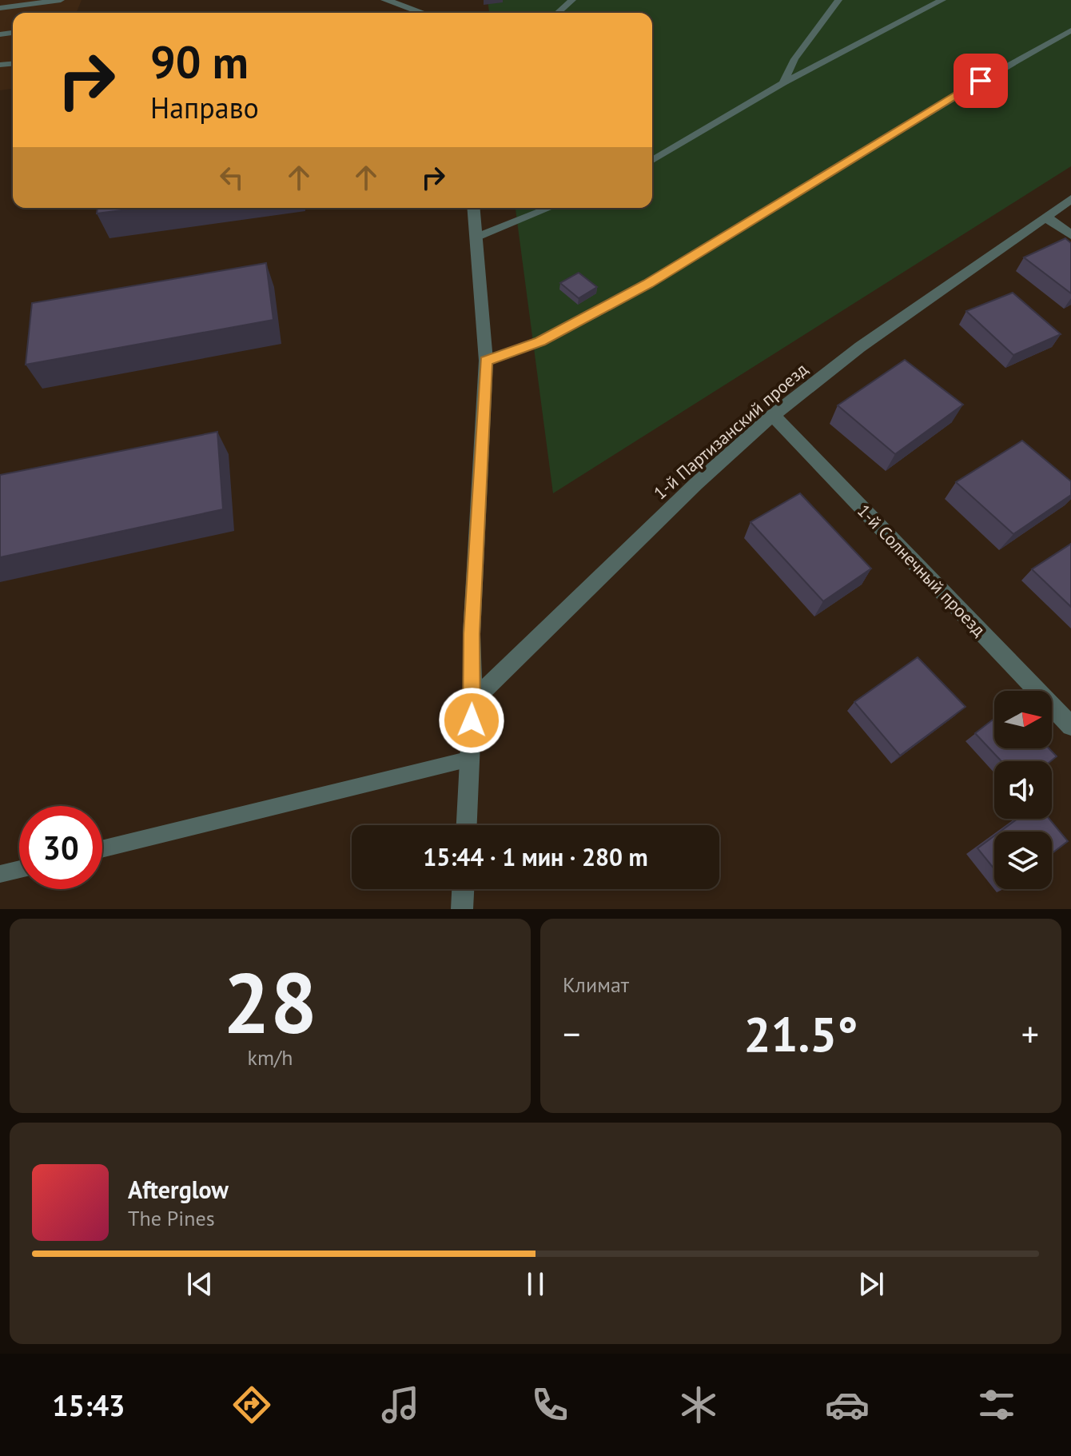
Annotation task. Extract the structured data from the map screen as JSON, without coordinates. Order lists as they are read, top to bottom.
{
  "streets": {
    "street": ["1-й Партизанский проезд", "1-й Солнечный проезд"]
  },
  "crossings": [
    ["1-й Партизанский проезд", "1-й Солнечный проезд"]
  ],
  "north": "right",
  "page": {
    "turn": ["90 m", "Направо"],
    "limit": "30",
    "trip": "15:44 · 1 мин · 280 m",
    "tile": [
      ["28", "km/h"],
      "Климат"
    ],
    "heat": ["−", "21.5°", "+"],
    "song": ["Afterglow", "The Pines"],
    "tabs": "15:43"
  }
}
